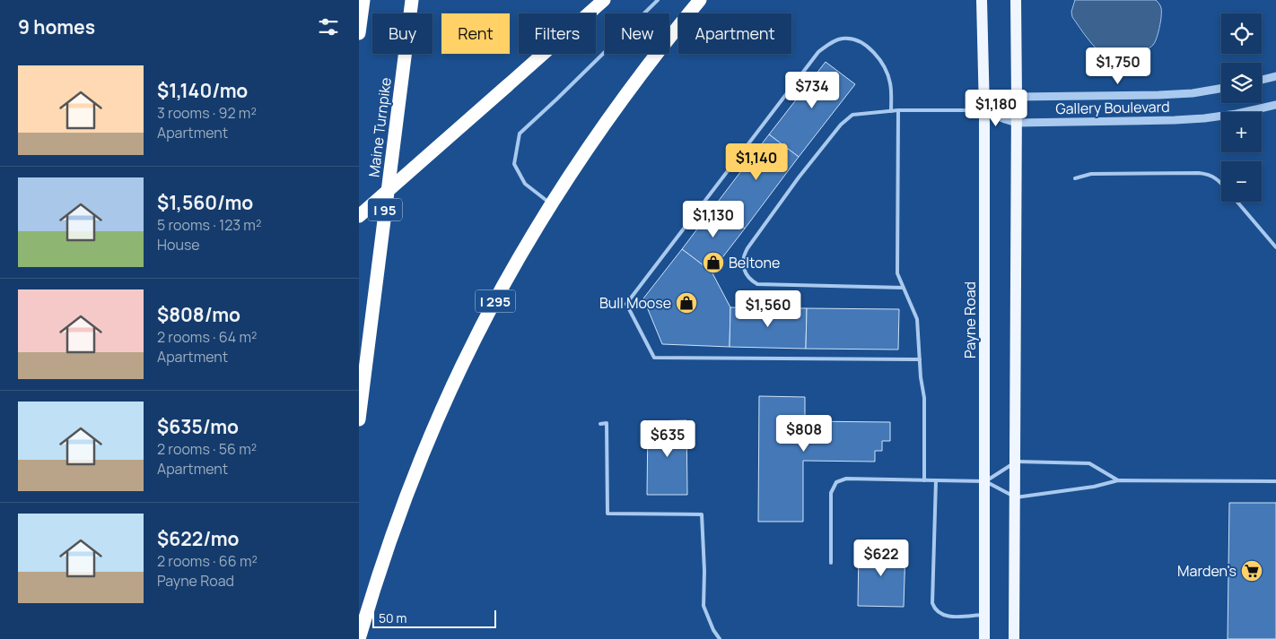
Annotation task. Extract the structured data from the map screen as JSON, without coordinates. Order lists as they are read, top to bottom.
{
  "streets": {
    "highway": ["Maine Turnpike", "I 95", "I 295"],
    "main road": ["Payne Road"],
    "street": ["Gallery Boulevard"]
  },
  "crossings": [
    ["Gallery Boulevard", "Payne Road"]
  ],
  "places": {
    "shop": ["Beltone", "Bull Moose"],
    "supermarket": ["Marden's"]
  },
  "scale_bar": "50 m",
  "page": {
    "heading": "9 homes",
    "map_buttons": ["+", "−"],
    "chip": [
      "Buy",
      "Rent",
      "Filters",
      "New",
      "Apartment"
    ],
    "price": [
      "$1,750",
      "$734",
      "$1,180",
      "$1,140",
      "$1,130",
      "$1,560",
      "$808",
      "$635",
      "$622"
    ],
    "list": [
      {
        "name": "$1,140/mo",
        "note": "3 rooms · 92 m² · Apartment"
      },
      {
        "name": "$1,560/mo",
        "note": "5 rooms · 123 m² · House"
      },
      {
        "name": "$808/mo",
        "note": "2 rooms · 64 m² · Apartment"
      },
      {
        "name": "$635/mo",
        "note": "2 rooms · 56 m² · Apartment"
      },
      {
        "name": "$622/mo",
        "note": "2 rooms · 66 m² · Payne Road"
      }
    ],
    "scale": "50 m"
  }
}
